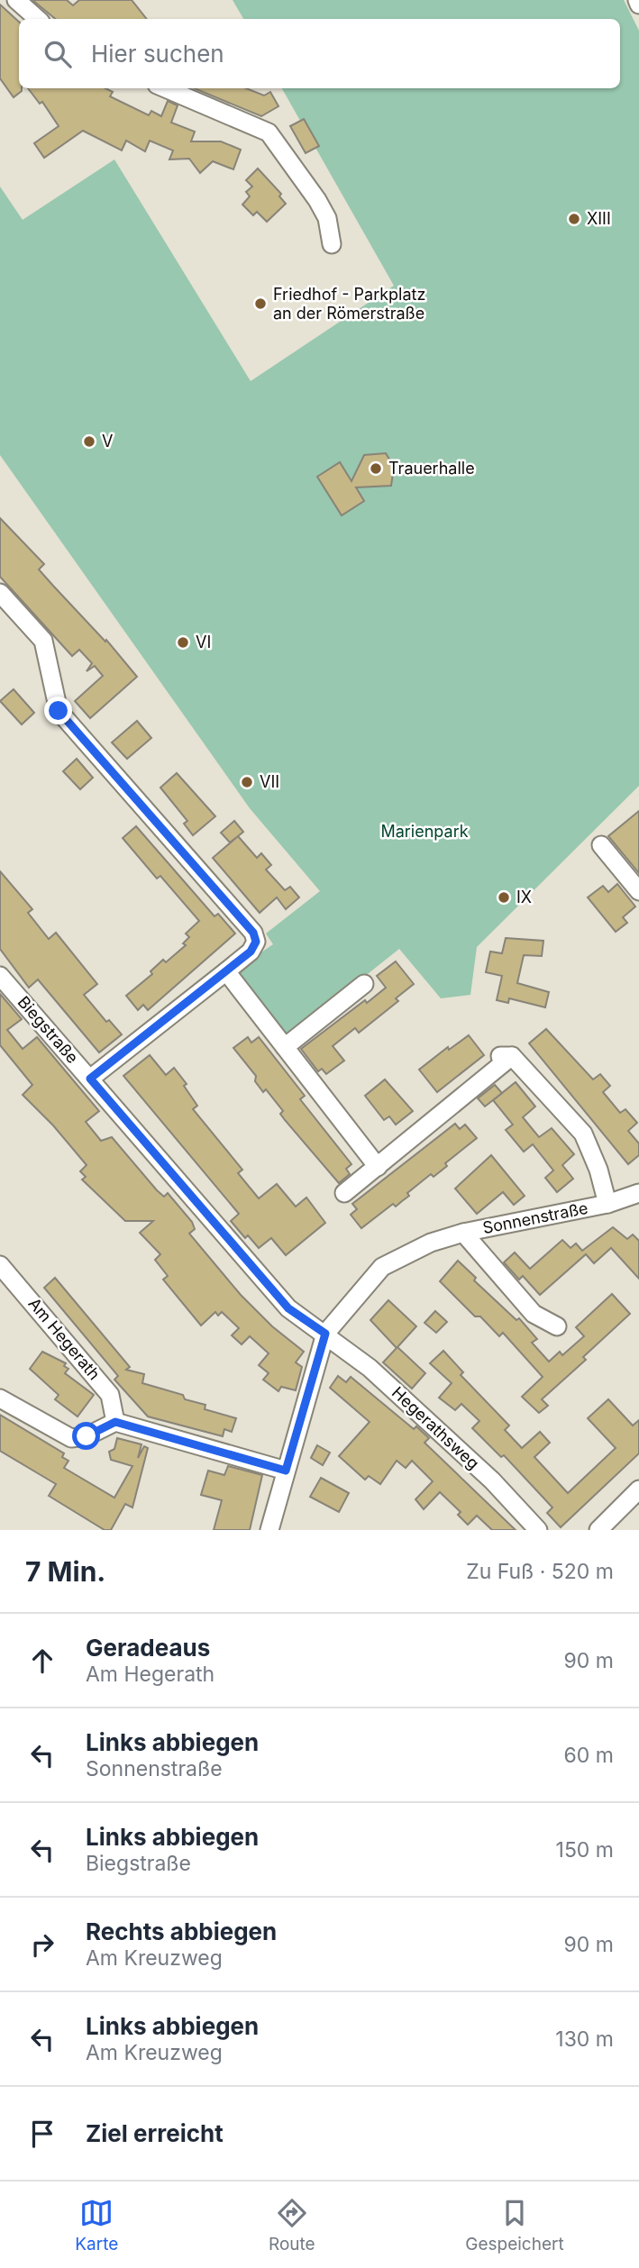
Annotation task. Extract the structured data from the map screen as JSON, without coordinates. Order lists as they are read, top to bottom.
{
  "streets": {
    "street": [
      "Biegstraße",
      "Sonnenstraße",
      "Am Hegerath",
      "Hegerathsweg"
    ]
  },
  "crossings": [
    ["Biegstraße", "Sonnenstraße"],
    ["Biegstraße", "Hegerathsweg"],
    ["Sonnenstraße", "Hegerathsweg"]
  ],
  "parks": ["Marienpark"],
  "places": [
    "XIII",
    "Friedhof - Parkplatz an der Römerstraße",
    "V",
    "Trauerhalle",
    "VI",
    "VII",
    "IX"
  ],
  "page": {
    "search": "Hier suchen",
    "heading": ["7 Min.", "Zu Fuß · 520 m"],
    "list": [
      ["Geradeaus", "Am Hegerath", "90 m"],
      ["Links abbiegen", "Sonnenstraße", "60 m"],
      ["Links abbiegen", "Biegstraße", "150 m"],
      ["Rechts abbiegen", "Am Kreuzweg", "90 m"],
      ["Links abbiegen", "Am Kreuzweg", "130 m"],
      "Ziel erreicht"
    ],
    "nav": ["Karte", "Route", "Gespeichert"]
  }
}
